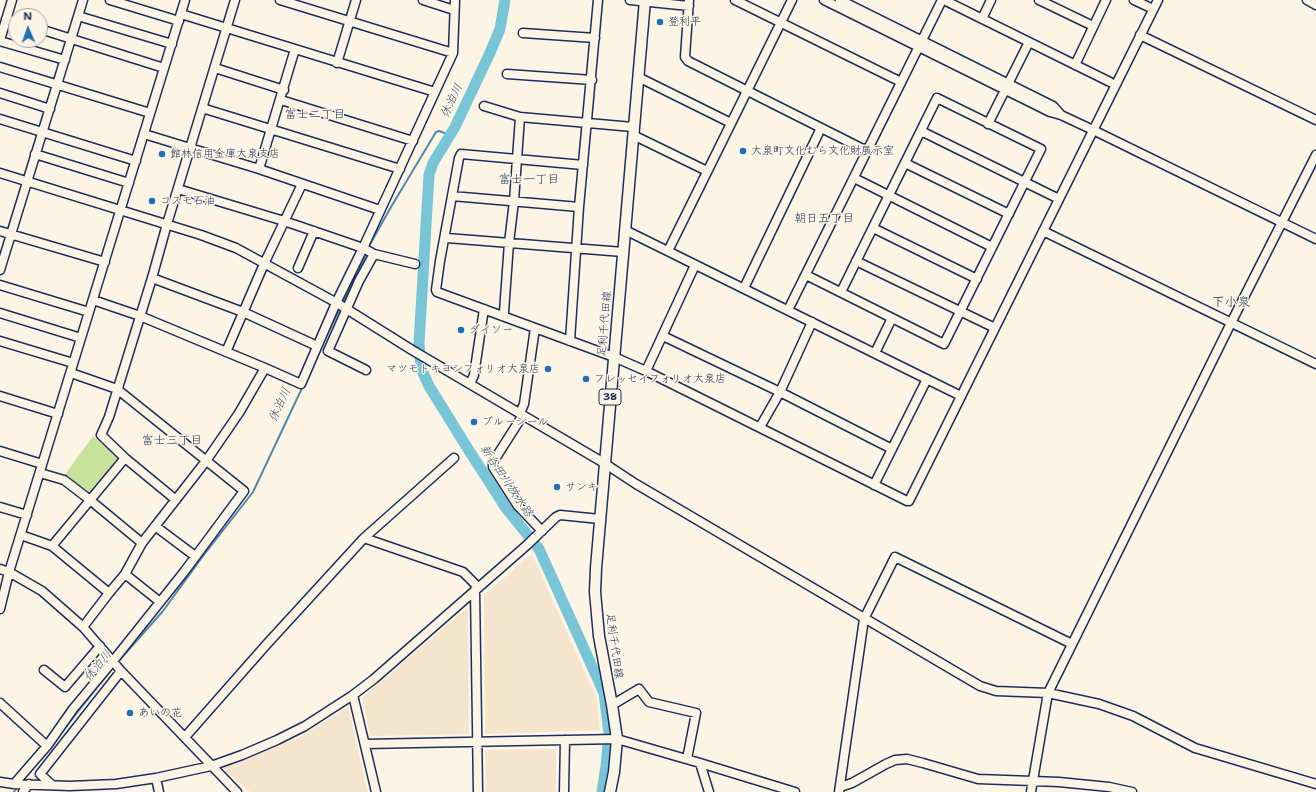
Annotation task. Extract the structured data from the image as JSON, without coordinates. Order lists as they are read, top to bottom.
{
  "streets": {
    "main road": ["足利千代田線", "38"]
  },
  "districts": [
    "富士二丁目",
    "富士一丁目",
    "朝日五丁目",
    "下小泉",
    "富士三丁目"
  ],
  "water": ["休泊川", "新谷田川放水路"],
  "places": [
    "登利平",
    "大泉町文化むら文化財展示室",
    "館林信用金庫大泉支店",
    "コスモ石油",
    "ダイソー",
    "マツモトキヨシフォリオ大泉店",
    "フレッセイフォリオ大泉店",
    "ブルーシール",
    "サンキ",
    "あいの花"
  ],
  "north": "top"
}
